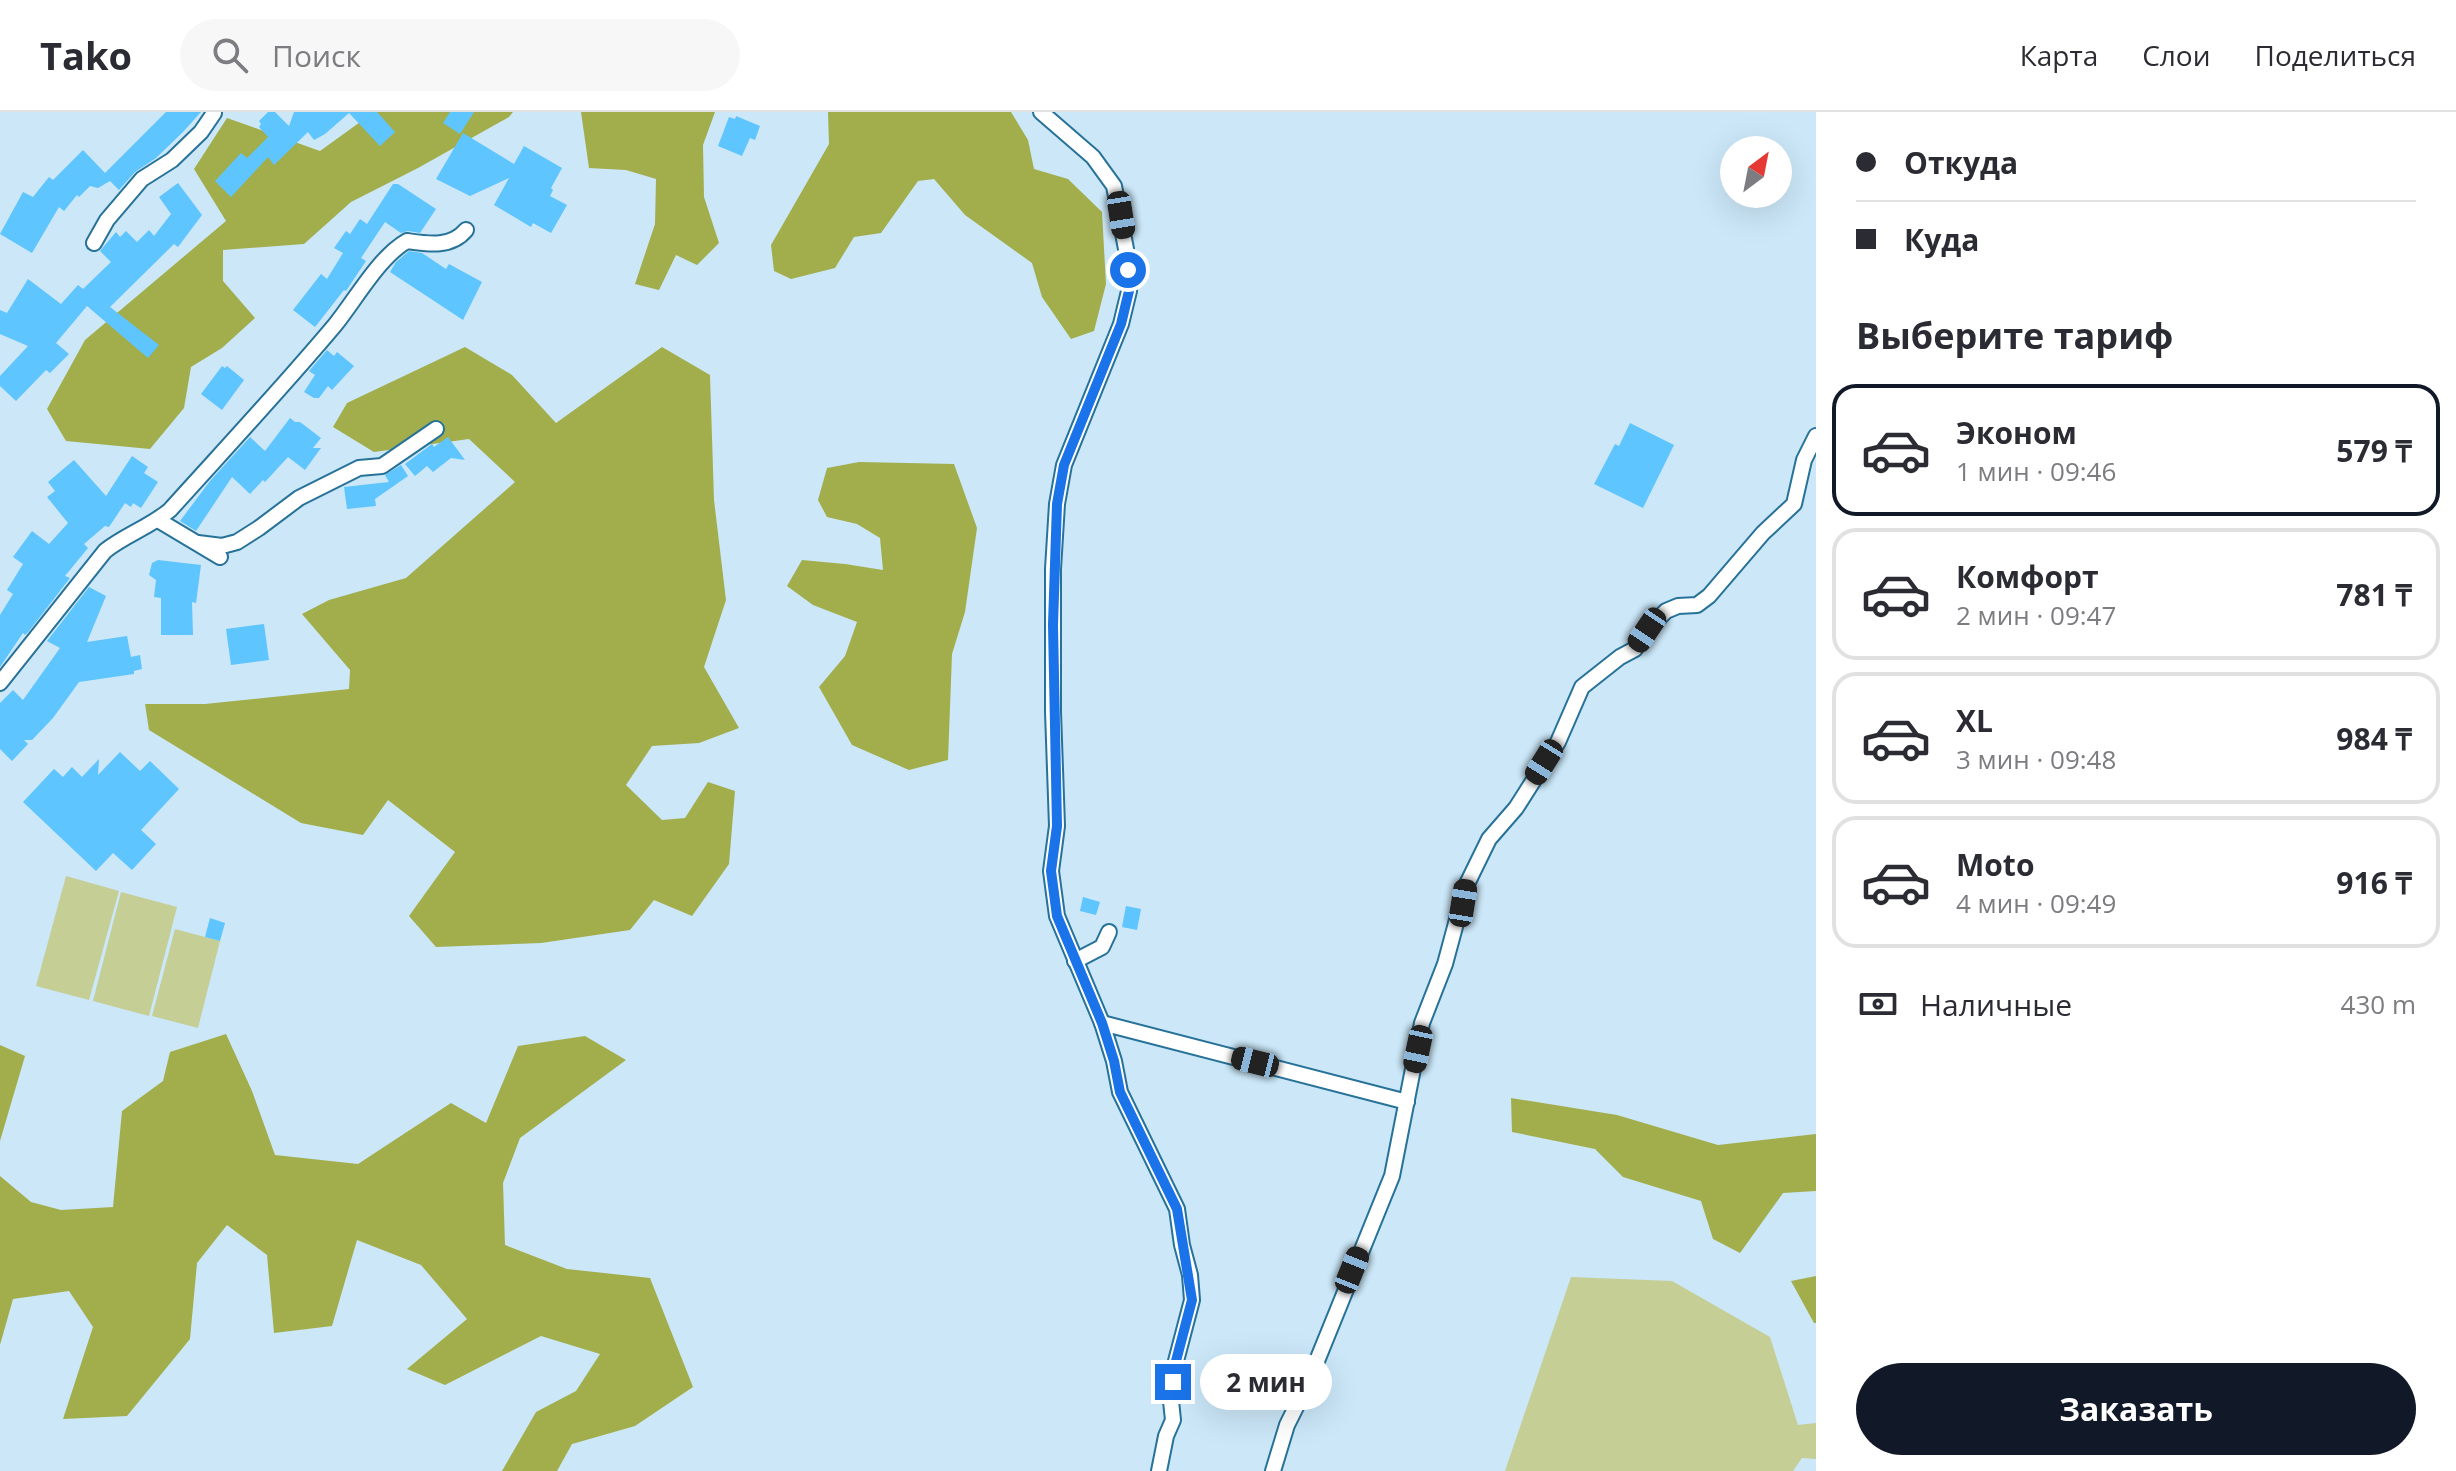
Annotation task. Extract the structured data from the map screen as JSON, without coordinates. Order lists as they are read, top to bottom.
{
  "north": "top right",
  "page": {
    "header": "Tako",
    "search": "Поиск",
    "nav": ["Карта", "Слои", "Поделиться"],
    "banner": ["Откуда", "Куда"],
    "heading": "Выберите тариф",
    "list": [
      {
        "name": "Эконом",
        "note": "1 мин · 09:46",
        "value": "579 ₸"
      },
      {
        "name": "Комфорт",
        "note": "2 мин · 09:47",
        "value": "781 ₸"
      },
      {
        "name": "XL",
        "note": "3 мин · 09:48",
        "value": "984 ₸"
      },
      {
        "name": "Moto",
        "note": "4 мин · 09:49",
        "value": "916 ₸"
      }
    ],
    "pay": ["Наличные", "430 m"],
    "buttons": "Заказать",
    "bubble": "2 мин"
  }
}
